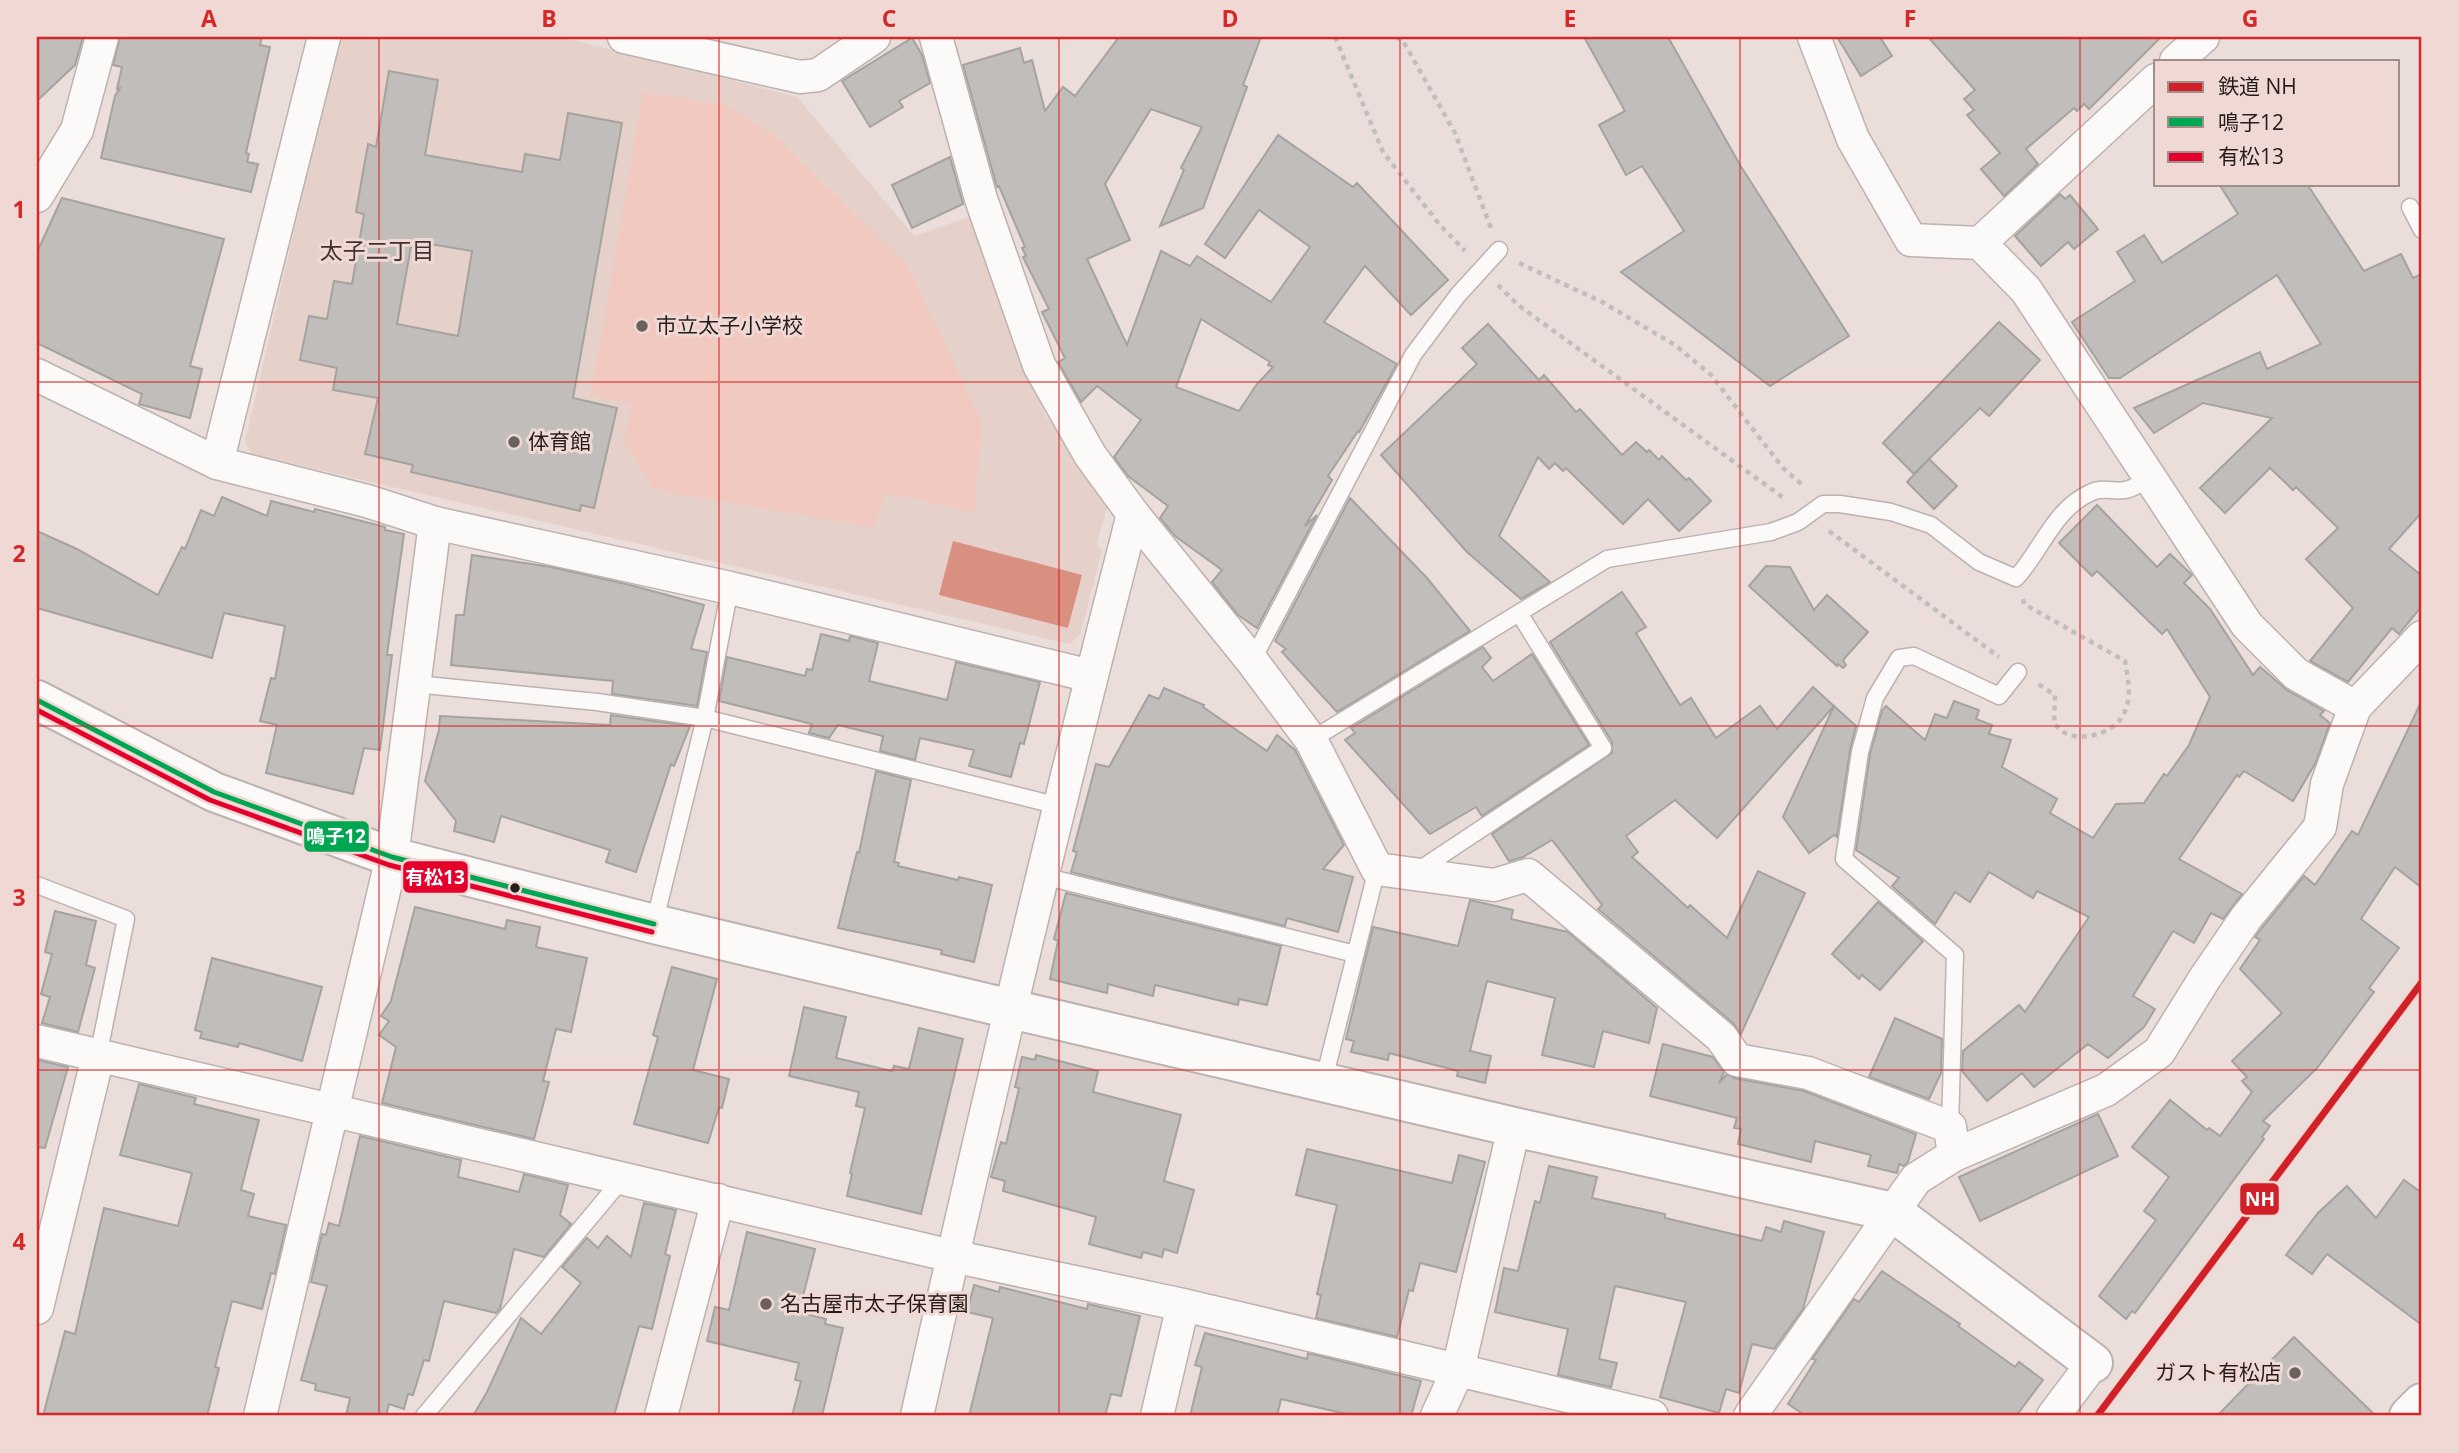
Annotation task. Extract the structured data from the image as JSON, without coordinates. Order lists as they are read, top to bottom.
{
  "districts": ["太子二丁目"],
  "places": [
    "市立太子小学校",
    "体育館",
    "名古屋市太子保育園",
    "ガスト有松店"
  ],
  "lines": ["transit line 鳴子12", "transit line 有松13", "rail line NH"],
  "legend": ["鉄道 NH", "鳴子12", "有松13"],
  "grid": {
    "columns": [
      "A",
      "B",
      "C",
      "D",
      "E",
      "F",
      "G"
    ],
    "rows": [
      "1",
      "2",
      "3",
      "4"
    ]
  }
}
